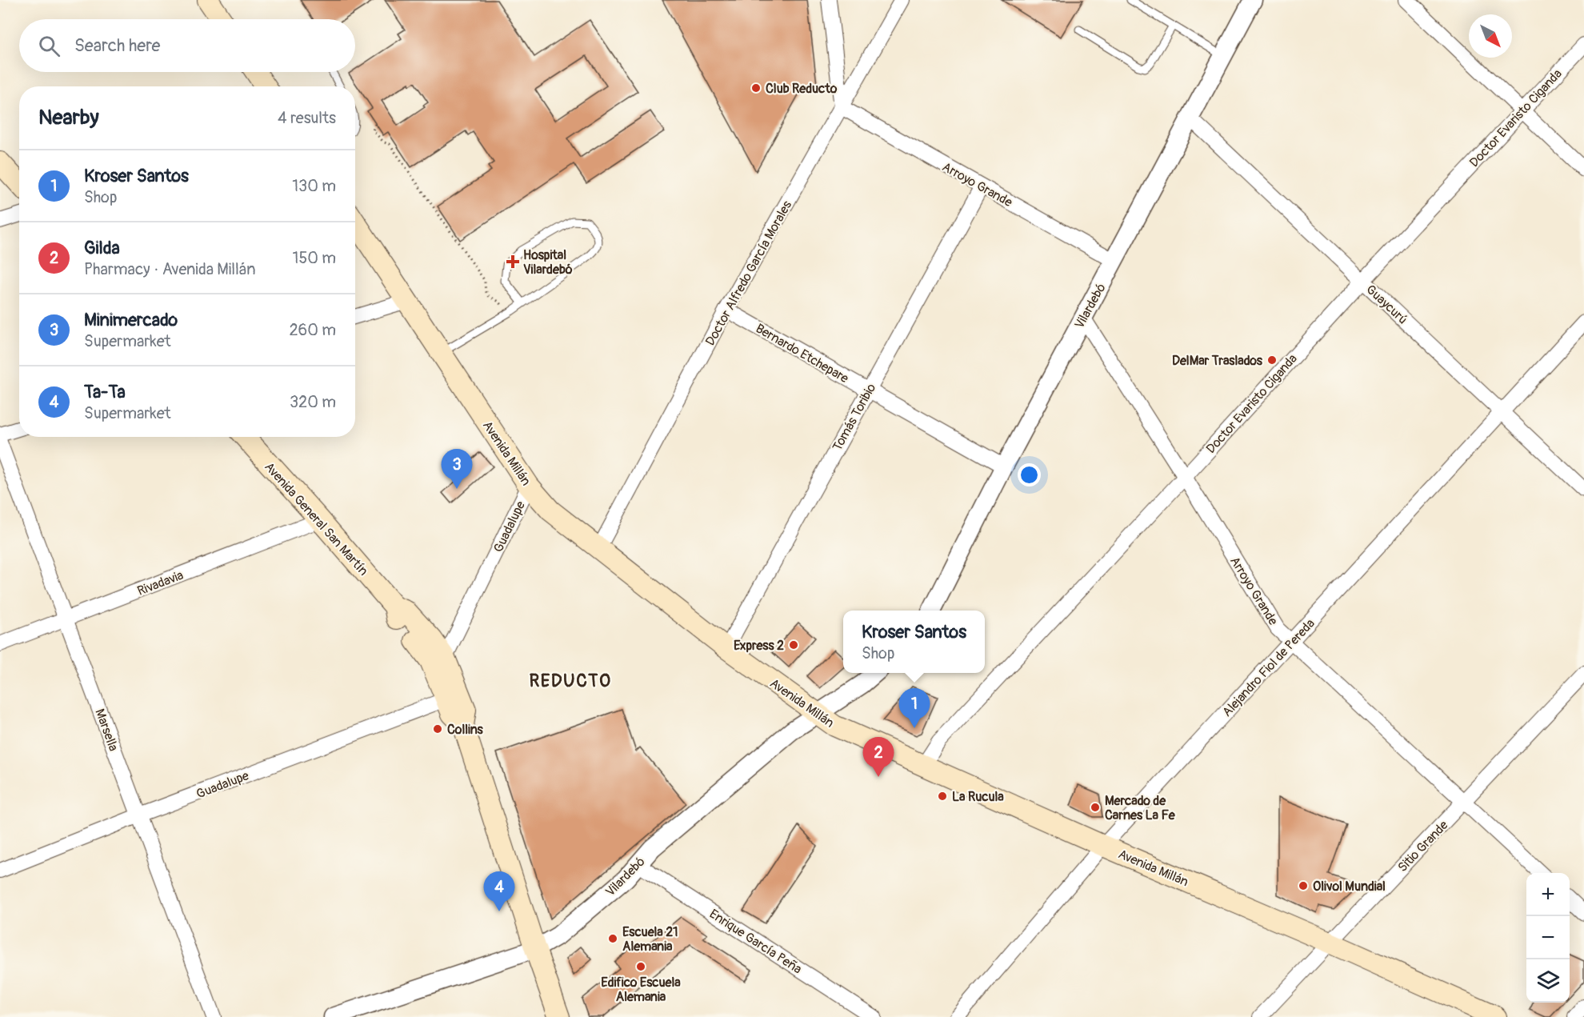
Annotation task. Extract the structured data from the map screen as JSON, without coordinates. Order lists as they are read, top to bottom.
{
  "streets": {
    "main road": ["Avenida Millán", "Avenida General San Martín"],
    "street": [
      "Doctor Evaristo Ciganda",
      "Arroyo Grande",
      "Doctor Alfredo García Morales",
      "Guaycurú",
      "Vilardebó",
      "Bernardo Etchepare",
      "Tomás Toribio",
      "Guadalupe",
      "Rivadavia",
      "Alejandro Fiol de Pereda",
      "Marsella",
      "Sitio Grande",
      "Enrique García Peña"
    ]
  },
  "crossings": [
    ["Doctor Evaristo Ciganda", "Arroyo Grande"],
    ["Doctor Evaristo Ciganda", "Guaycurú"],
    ["Doctor Evaristo Ciganda", "Avenida Millán"],
    ["Arroyo Grande", "Doctor Alfredo García Morales"],
    ["Arroyo Grande", "Vilardebó"],
    ["Arroyo Grande", "Tomás Toribio"],
    ["Arroyo Grande", "Alejandro Fiol de Pereda"],
    ["Arroyo Grande", "Sitio Grande"],
    ["Doctor Alfredo García Morales", "Bernardo Etchepare"],
    ["Doctor Alfredo García Morales", "Avenida Millán"],
    ["Guaycurú", "Vilardebó"],
    ["Guaycurú", "Alejandro Fiol de Pereda"],
    ["Vilardebó", "Bernardo Etchepare"],
    ["Vilardebó", "Avenida Millán"],
    ["Vilardebó", "Avenida General San Martín"],
    ["Vilardebó", "Enrique García Peña"],
    ["Bernardo Etchepare", "Tomás Toribio"],
    ["Tomás Toribio", "Avenida Millán"],
    ["Avenida Millán", "Guadalupe"],
    ["Avenida Millán", "Alejandro Fiol de Pereda"],
    ["Avenida Millán", "Sitio Grande"],
    ["Avenida General San Martín", "Guadalupe"],
    ["Avenida General San Martín", "Rivadavia"],
    ["Guadalupe", "Marsella"],
    ["Rivadavia", "Marsella"]
  ],
  "districts": ["REDUCTO"],
  "places": {
    "other": [
      "Club Reducto",
      "DelMar Traslados",
      "Express 2",
      "Collins",
      "La Rucula",
      "Mercado de Carnes La Fe",
      "Olivol Mundial",
      "Escuela 21 Alemania",
      "Edifico Escuela Alemania"
    ],
    "health": ["Hospital Vilardebó"]
  },
  "north": "bottom right",
  "page": {
    "search": "Search here",
    "heading": ["Nearby", "4 results"],
    "list": [
      {
        "mark": "1",
        "name": "Kroser Santos",
        "note": "Shop",
        "value": "130 m"
      },
      {
        "mark": "2",
        "name": "Gilda",
        "note": "Pharmacy · Avenida Millán",
        "value": "150 m"
      },
      {
        "mark": "3",
        "name": "Minimercado",
        "note": "Supermarket",
        "value": "260 m"
      },
      {
        "mark": "4",
        "name": "Ta-Ta",
        "note": "Supermarket",
        "value": "320 m"
      }
    ],
    "pins": [
      "3",
      "1",
      "2",
      "4"
    ],
    "popup": ["Kroser Santos", "Shop"],
    "map_buttons": ["+", "−"]
  }
}
